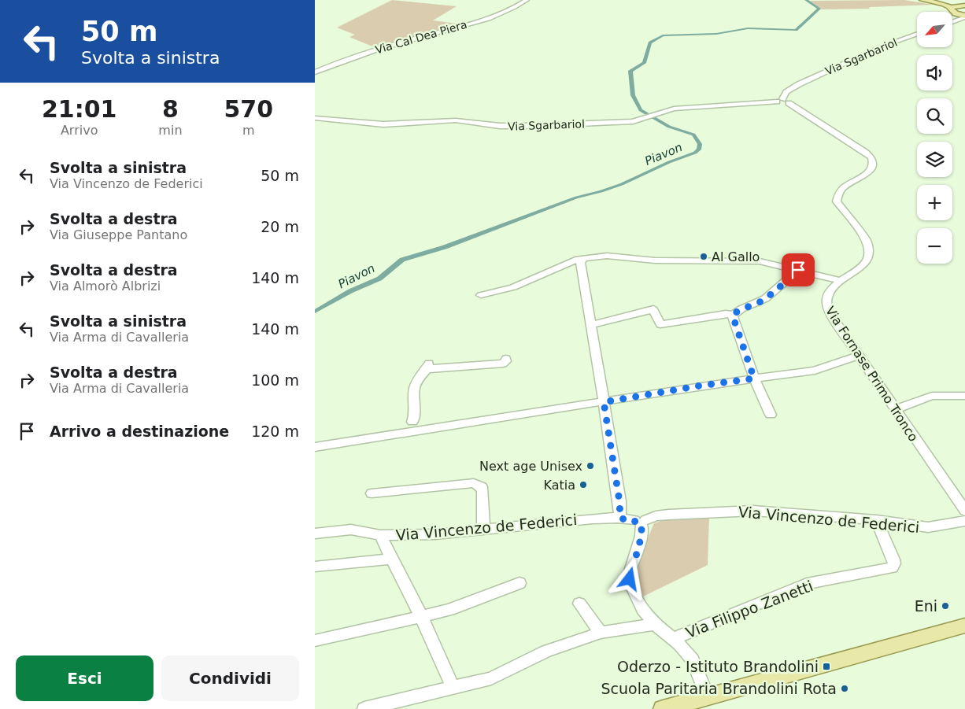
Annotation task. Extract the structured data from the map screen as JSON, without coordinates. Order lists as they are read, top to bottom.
{
  "streets": {
    "street": [
      "Via Cal Dea Piera",
      "Via Sgarbariol",
      "Via Fornase Primo Tronco",
      "Via Vincenzo de Federici",
      "Via Filippo Zanetti"
    ]
  },
  "crossings": [
    ["Via Sgarbariol", "Via Fornase Primo Tronco"],
    ["Via Vincenzo de Federici", "Via Filippo Zanetti"]
  ],
  "water": ["Piavon"],
  "places": {
    "other": [
      "Al Gallo",
      "Next age Unisex",
      "Katia",
      "Eni",
      "Scuola Paritaria Brandolini Rota"
    ],
    "transit": ["Oderzo - Istituto Brandolini"]
  },
  "north": "bottom left",
  "page": {
    "turn": ["50 m", "Svolta a sinistra"],
    "map_buttons": ["+", "−"],
    "eta": [
      "21:01",
      "Arrivo",
      "8",
      "min",
      "570",
      "m"
    ],
    "list": [
      {
        "name": "Svolta a sinistra",
        "note": "Via Vincenzo de Federici",
        "value": "50 m"
      },
      {
        "name": "Svolta a destra",
        "note": "Via Giuseppe Pantano",
        "value": "20 m"
      },
      {
        "name": "Svolta a destra",
        "note": "Via Almorò Albrizi",
        "value": "140 m"
      },
      {
        "name": "Svolta a sinistra",
        "note": "Via Arma di Cavalleria",
        "value": "140 m"
      },
      {
        "name": "Svolta a destra",
        "note": "Via Arma di Cavalleria",
        "value": "100 m"
      },
      {
        "name": "Arrivo a destinazione",
        "value": "120 m"
      }
    ],
    "buttons": ["Esci", "Condividi"]
  }
}
